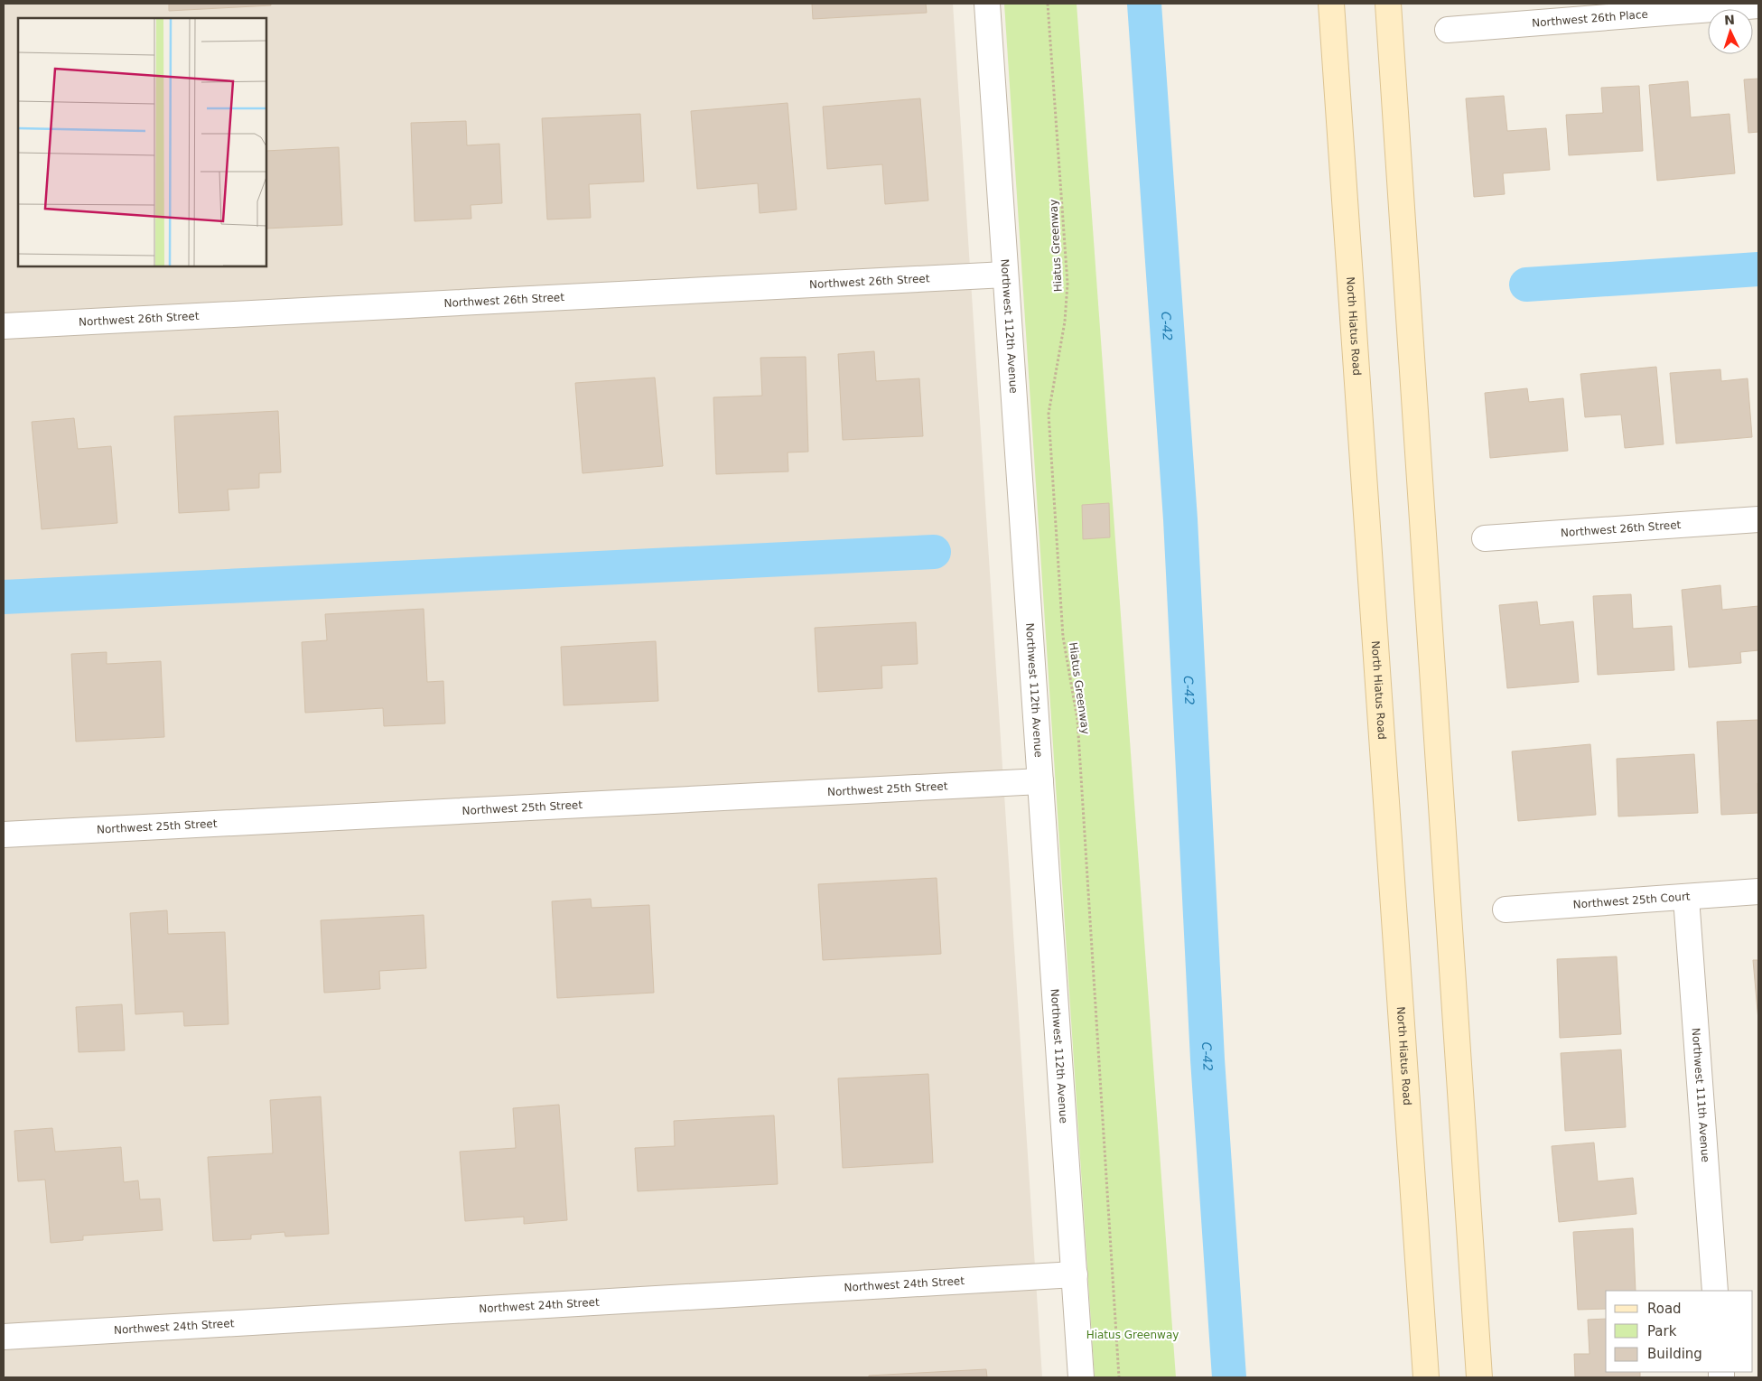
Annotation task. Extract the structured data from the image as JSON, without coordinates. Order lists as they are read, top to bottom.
{
  "streets": {
    "main road": ["North Hiatus Road"],
    "street": [
      "Northwest 26th Place",
      "Northwest 26th Street",
      "Northwest 112th Avenue",
      "Northwest 25th Street",
      "Northwest 25th Court",
      "Northwest 111th Avenue",
      "Northwest 24th Street"
    ],
    "path": ["Hiatus Greenway"]
  },
  "crossings": [
    ["Northwest 26th Street", "Northwest 112th Avenue"],
    ["Northwest 112th Avenue", "Northwest 25th Street"],
    ["Northwest 112th Avenue", "Northwest 24th Street"],
    ["Northwest 25th Court", "Northwest 111th Avenue"]
  ],
  "water": ["C-42"],
  "parks": ["Hiatus Greenway"],
  "legend": ["Road", "Park", "Building"],
  "north": "top"
}
